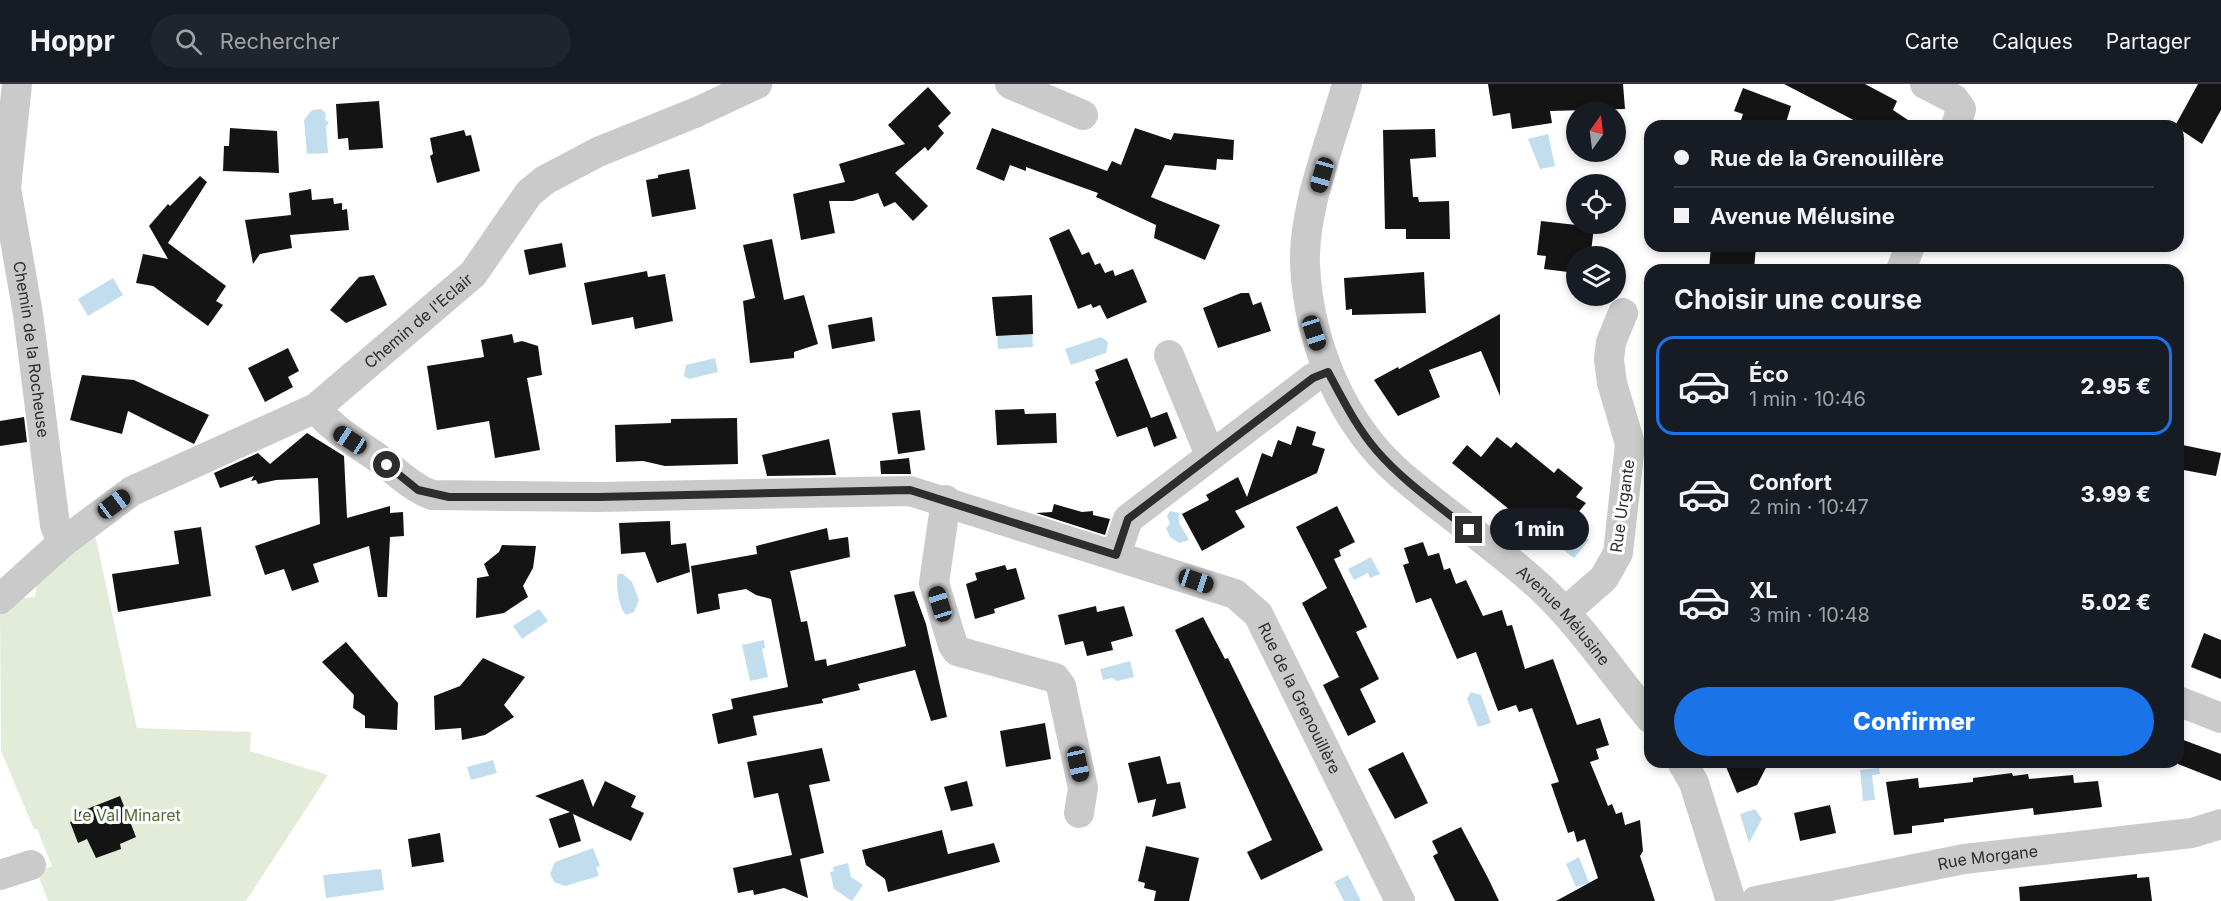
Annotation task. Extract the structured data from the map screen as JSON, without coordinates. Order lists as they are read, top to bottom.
{
  "streets": {
    "street": [
      "Chemin de l'Eclair",
      "Chemin de la Rocheuse",
      "Rue Urgante",
      "Avenue Mélusine",
      "Rue de la Grenouillère",
      "Rue Morgane"
    ]
  },
  "crossings": [
    ["Chemin de l'Eclair", "Chemin de la Rocheuse"],
    ["Chemin de l'Eclair", "Rue de la Grenouillère"],
    ["Rue Urgante", "Avenue Mélusine"]
  ],
  "parks": ["Le Val Minaret"],
  "north": "top",
  "page": {
    "header": "Hoppr",
    "search": "Rechercher",
    "nav": ["Carte", "Calques", "Partager"],
    "banner": ["Rue de la Grenouillère", "Avenue Mélusine"],
    "heading": "Choisir une course",
    "list": [
      {
        "name": "Éco",
        "note": "1 min · 10:46",
        "value": "2.95 €"
      },
      {
        "name": "Confort",
        "note": "2 min · 10:47",
        "value": "3.99 €"
      },
      {
        "name": "XL",
        "note": "3 min · 10:48",
        "value": "5.02 €"
      }
    ],
    "bubble": "1 min",
    "buttons": "Confirmer"
  }
}
